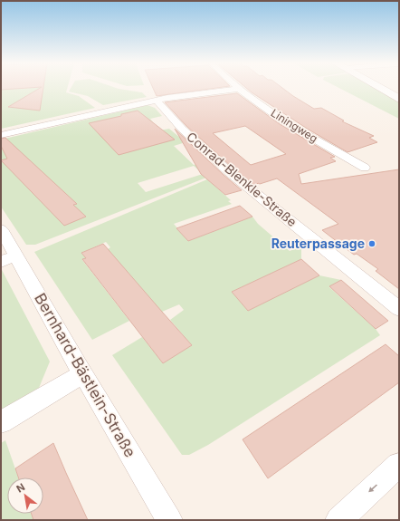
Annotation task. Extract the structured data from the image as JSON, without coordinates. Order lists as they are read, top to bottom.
{
  "streets": {
    "street": ["Liningweg", "Conrad-Blenkle-Straße", "Bernhard-Bästlein-Straße"]
  },
  "places": ["Reuterpassage"],
  "north": "top left"
}
